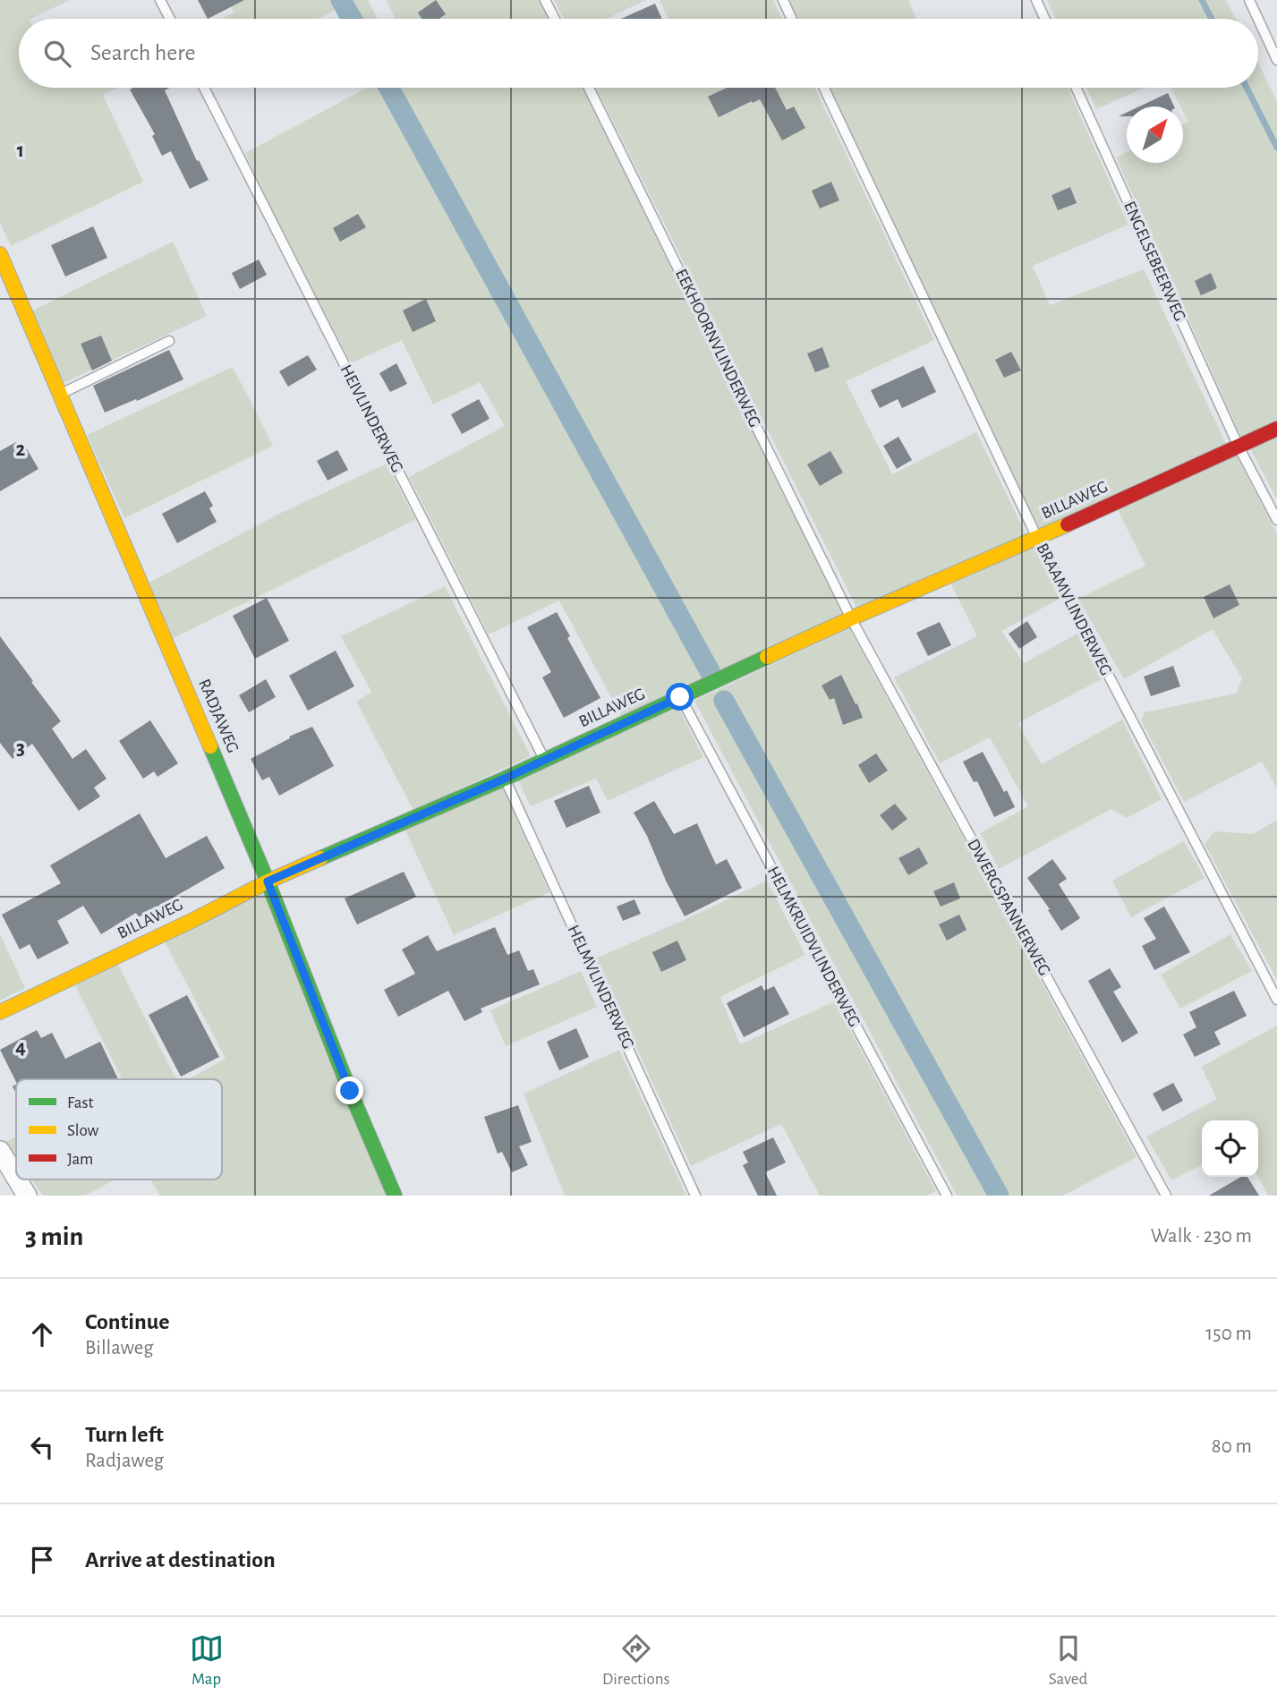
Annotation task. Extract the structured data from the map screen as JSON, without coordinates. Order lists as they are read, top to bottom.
{
  "streets": {
    "street": ["BILLAWEG", "RADJAWEG"],
    "lane": [
      "ENGELSEBEERWEG",
      "EEKHOORNVLINDERWEG",
      "HEIVLINDERWEG",
      "BRAAMVLINDERWEG",
      "DWERGSPANNERWEG",
      "HELMKRUIDVLINDERWEG",
      "HELMVLINDERWEG"
    ]
  },
  "crossings": [
    ["ENGELSEBEERWEG", "BILLAWEG"],
    ["EEKHOORNVLINDERWEG", "BILLAWEG"],
    ["EEKHOORNVLINDERWEG", "DWERGSPANNERWEG"],
    ["HEIVLINDERWEG", "BILLAWEG"],
    ["BILLAWEG", "BRAAMVLINDERWEG"],
    ["BILLAWEG", "RADJAWEG"],
    ["BILLAWEG", "DWERGSPANNERWEG"],
    ["BILLAWEG", "HELMKRUIDVLINDERWEG"],
    ["BILLAWEG", "HELMVLINDERWEG"]
  ],
  "legend": ["Fast", "Slow", "Jam"],
  "north": "top right",
  "page": {
    "search": "Search here",
    "heading": ["3 min", "Walk · 230 m"],
    "list": [
      ["Continue", "Billaweg", "150 m"],
      ["Turn left", "Radjaweg", "80 m"],
      "Arrive at destination"
    ],
    "nav": ["Map", "Directions", "Saved"]
  },
  "grid": {
    "rows": [
      "1",
      "2",
      "3",
      "4"
    ]
  }
}
